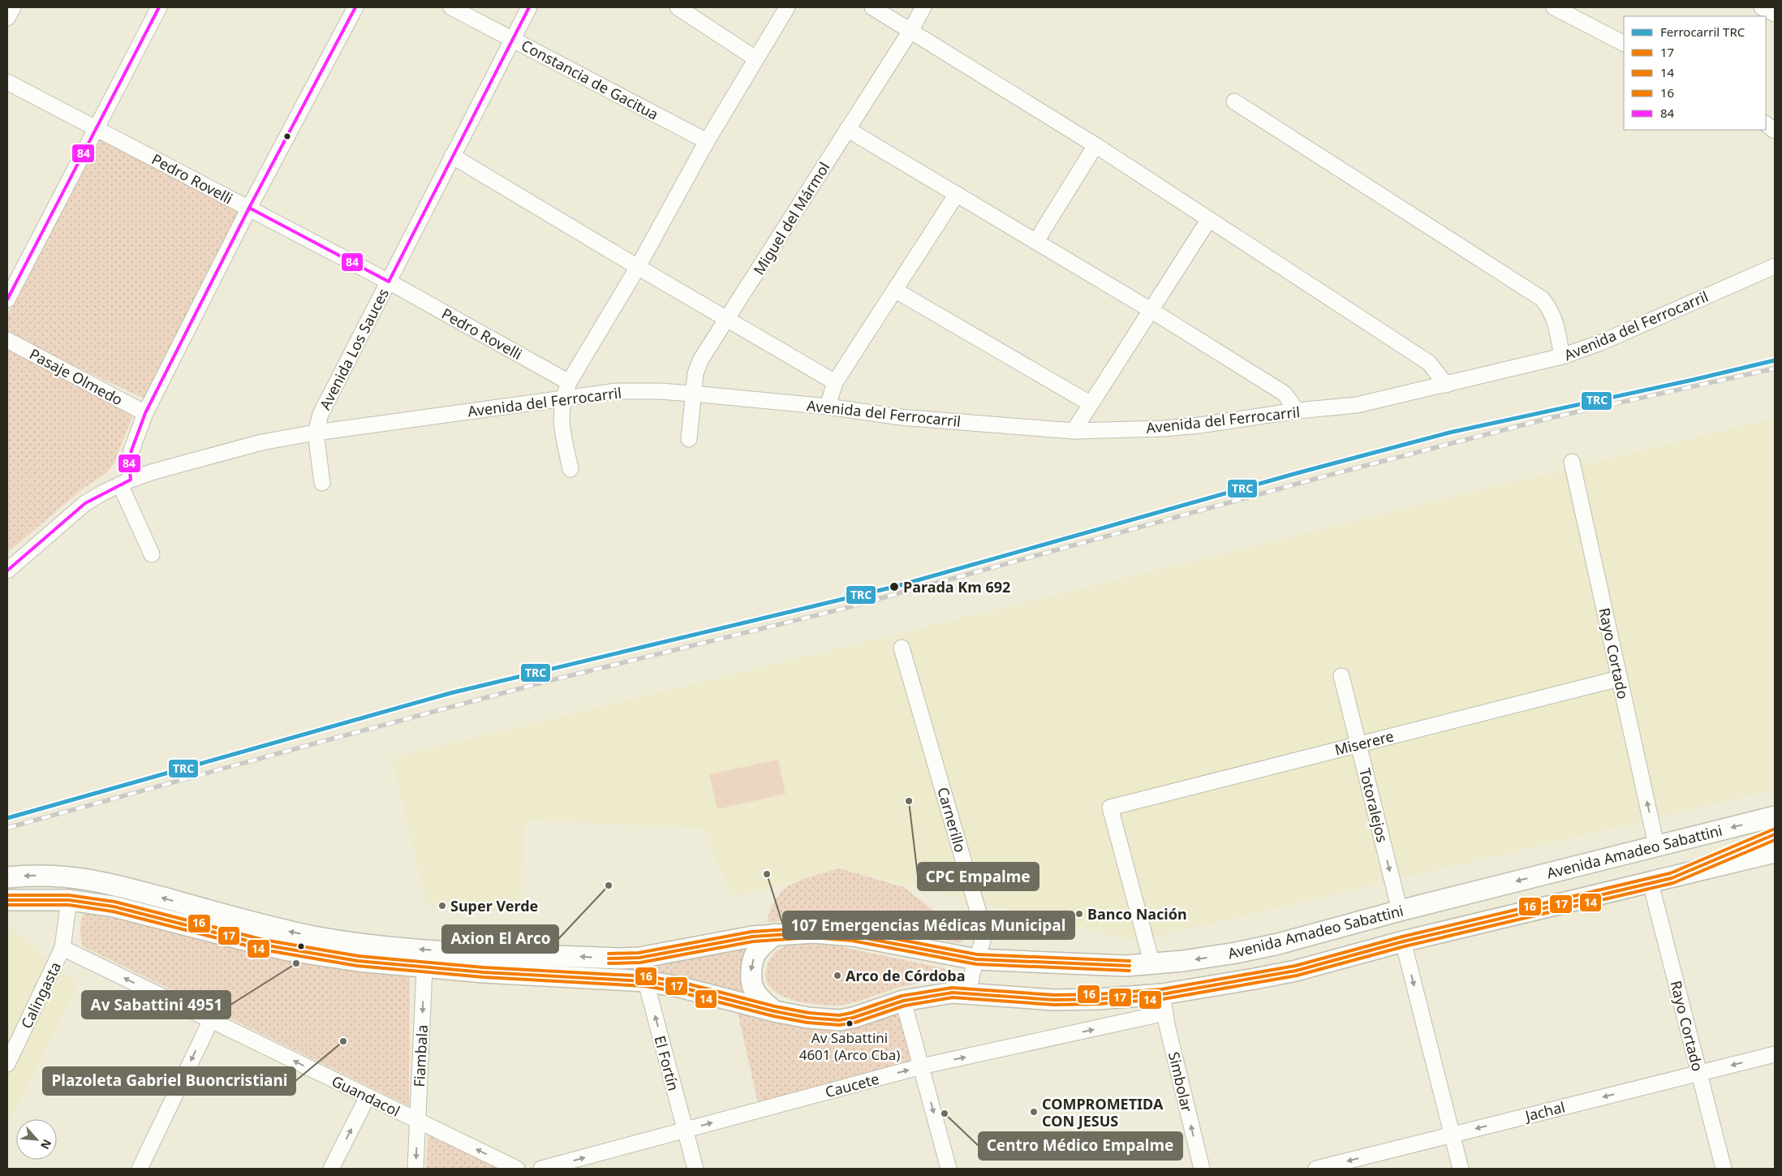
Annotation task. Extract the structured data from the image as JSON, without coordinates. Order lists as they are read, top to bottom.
{
  "streets": {
    "main road": ["Avenida Amadeo Sabattini"],
    "street": [
      "Constancia de Gacitua",
      "Pedro Rovelli",
      "Miguel del Mármol",
      "Avenida del Ferrocarril",
      "Avenida Los Sauces",
      "Pasaje Olmedo",
      "Rayo Cortado",
      "Miserere",
      "Totoralejos",
      "Carnerillo",
      "Calingasta",
      "Fiambala",
      "El Fortín",
      "Simbolar",
      "Caucete",
      "Guandacol",
      "Jachal"
    ]
  },
  "crossings": [
    ["Constancia de Gacitua", "Avenida Los Sauces"],
    ["Pedro Rovelli", "Avenida Los Sauces"],
    ["Miguel del Mármol", "Avenida del Ferrocarril"],
    ["Avenida del Ferrocarril", "Avenida Los Sauces"],
    ["Rayo Cortado", "Miserere"],
    ["Rayo Cortado", "Avenida Amadeo Sabattini"],
    ["Rayo Cortado", "Jachal"],
    ["Miserere", "Totoralejos"],
    ["Miserere", "Avenida Amadeo Sabattini"],
    ["Totoralejos", "Avenida Amadeo Sabattini"],
    ["Carnerillo", "Avenida Amadeo Sabattini"],
    ["Avenida Amadeo Sabattini", "Calingasta"],
    ["Avenida Amadeo Sabattini", "Fiambala"],
    ["Avenida Amadeo Sabattini", "El Fortín"],
    ["Avenida Amadeo Sabattini", "Simbolar"],
    ["Avenida Amadeo Sabattini", "Caucete"],
    ["Calingasta", "Guandacol"],
    ["Fiambala", "Guandacol"],
    ["El Fortín", "Caucete"],
    ["Simbolar", "Caucete"]
  ],
  "one_way": [
    "Totoralejos",
    "El Fortín",
    "Simbolar",
    "Caucete",
    "Guandacol",
    "Jachal"
  ],
  "places": [
    "Parada Km 692",
    "CPC Empalme",
    "107 Emergencias Médicas Municipal",
    "Axion El Arco",
    "Super Verde",
    "Banco Nación",
    "Av Sabattini 4951",
    "Arco de Córdoba",
    "Av Sabattini 4601 (Arco Cba)",
    "Plazoleta Gabriel Buoncristiani",
    "COMPROMETIDA CON JESUS",
    "Centro Médico Empalme"
  ],
  "lines": [
    "transit line 84",
    "rail line TRC",
    "transit line 16",
    "transit line 17",
    "transit line 14"
  ],
  "legend": [
    "Ferrocarril TRC",
    "17",
    "14",
    "16",
    "84"
  ],
  "north": "bottom right"
}
